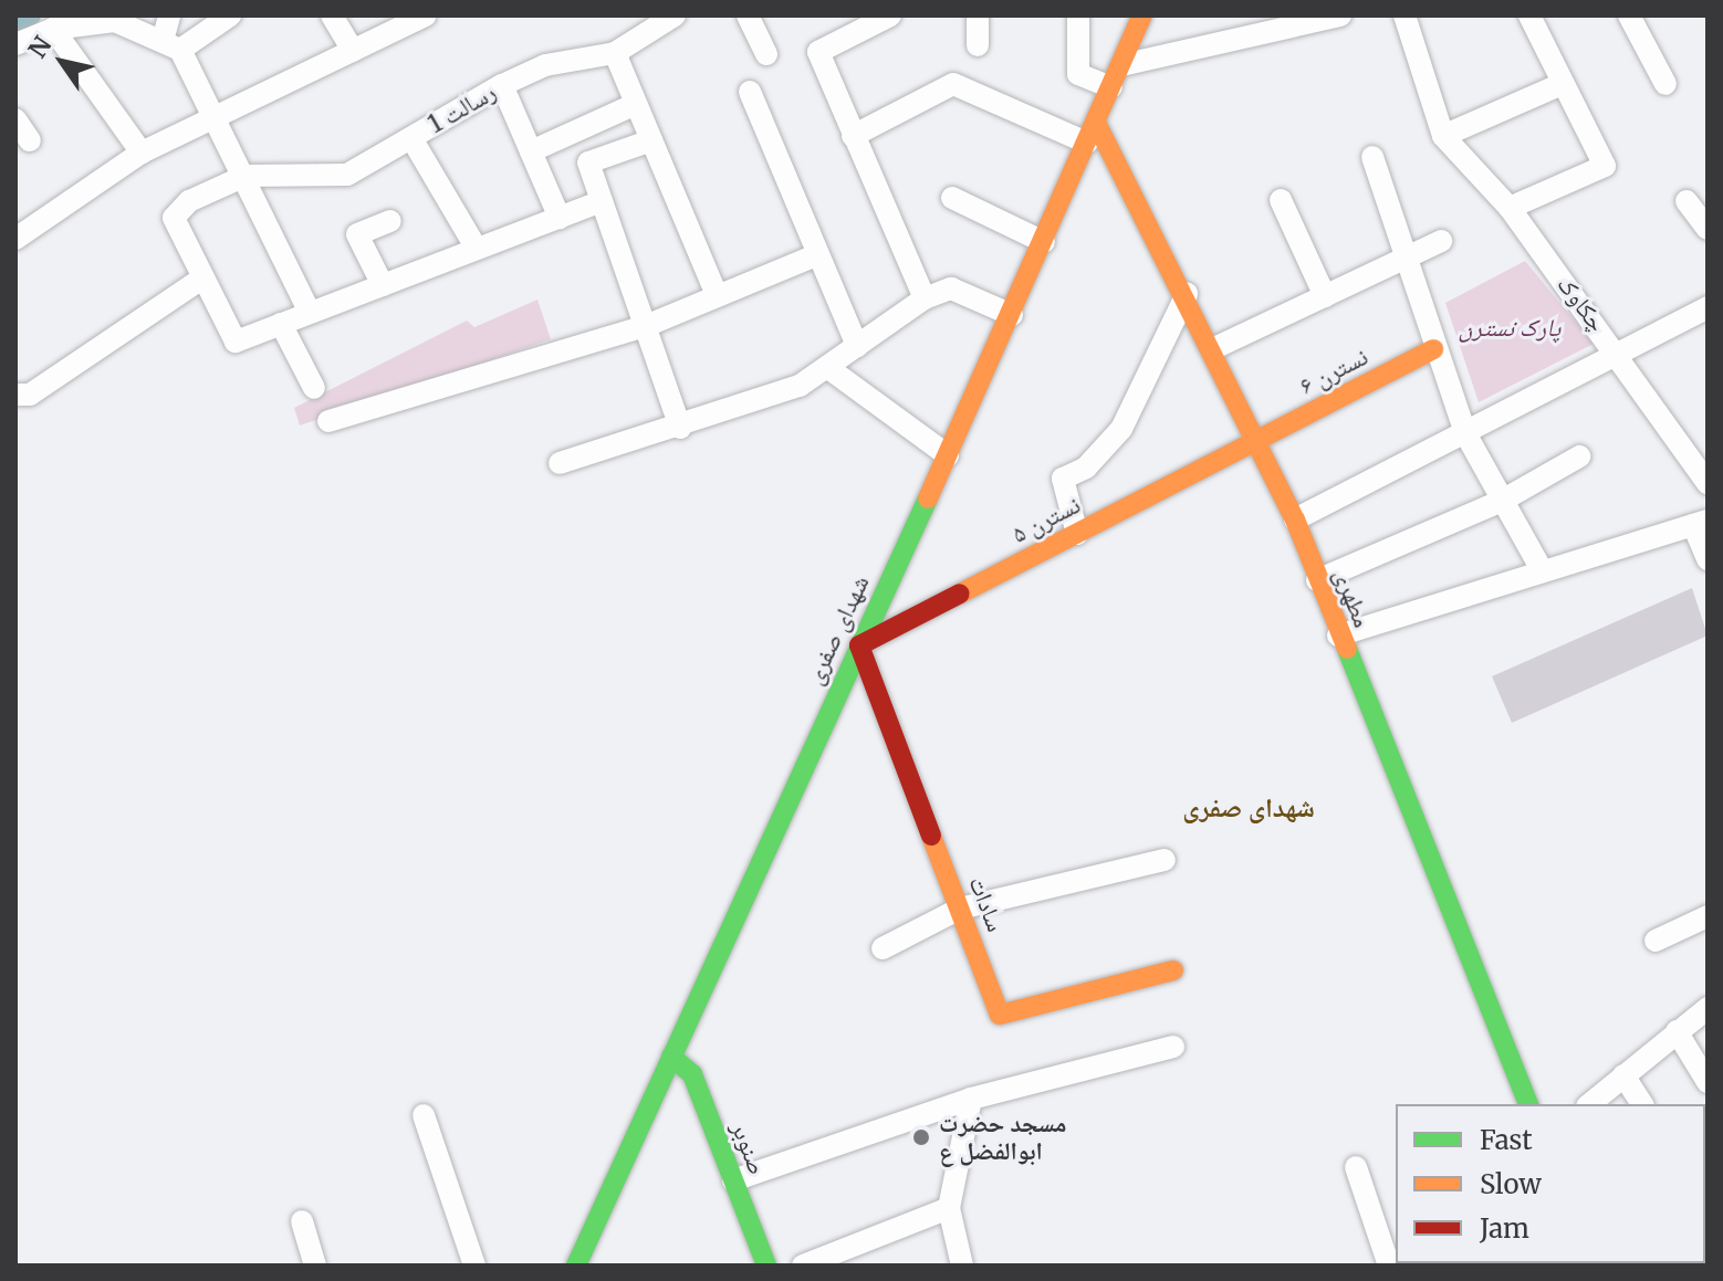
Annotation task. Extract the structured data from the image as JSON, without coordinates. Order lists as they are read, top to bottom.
{
  "streets": {
    "street": [
      "رسالت 1",
      "چکاوک",
      "نسترن ۶",
      "نسترن ۵",
      "مطهری",
      "شهدای صفری",
      "سادات",
      "صنوبر"
    ]
  },
  "crossings": [
    ["نسترن ۶", "نسترن ۵"],
    ["نسترن ۶", "مطهری"],
    ["نسترن ۵", "مطهری"],
    ["نسترن ۵", "شهدای صفری"],
    ["نسترن ۵", "سادات"],
    ["مطهری", "شهدای صفری"],
    ["شهدای صفری", "سادات"],
    ["شهدای صفری", "صنوبر"]
  ],
  "districts": ["شهدای صفری"],
  "parks": ["پارک نسترن"],
  "places": ["مسجد حضرت ابوالفضل ع"],
  "legend": ["Fast", "Slow", "Jam"],
  "north": "top left"
}
